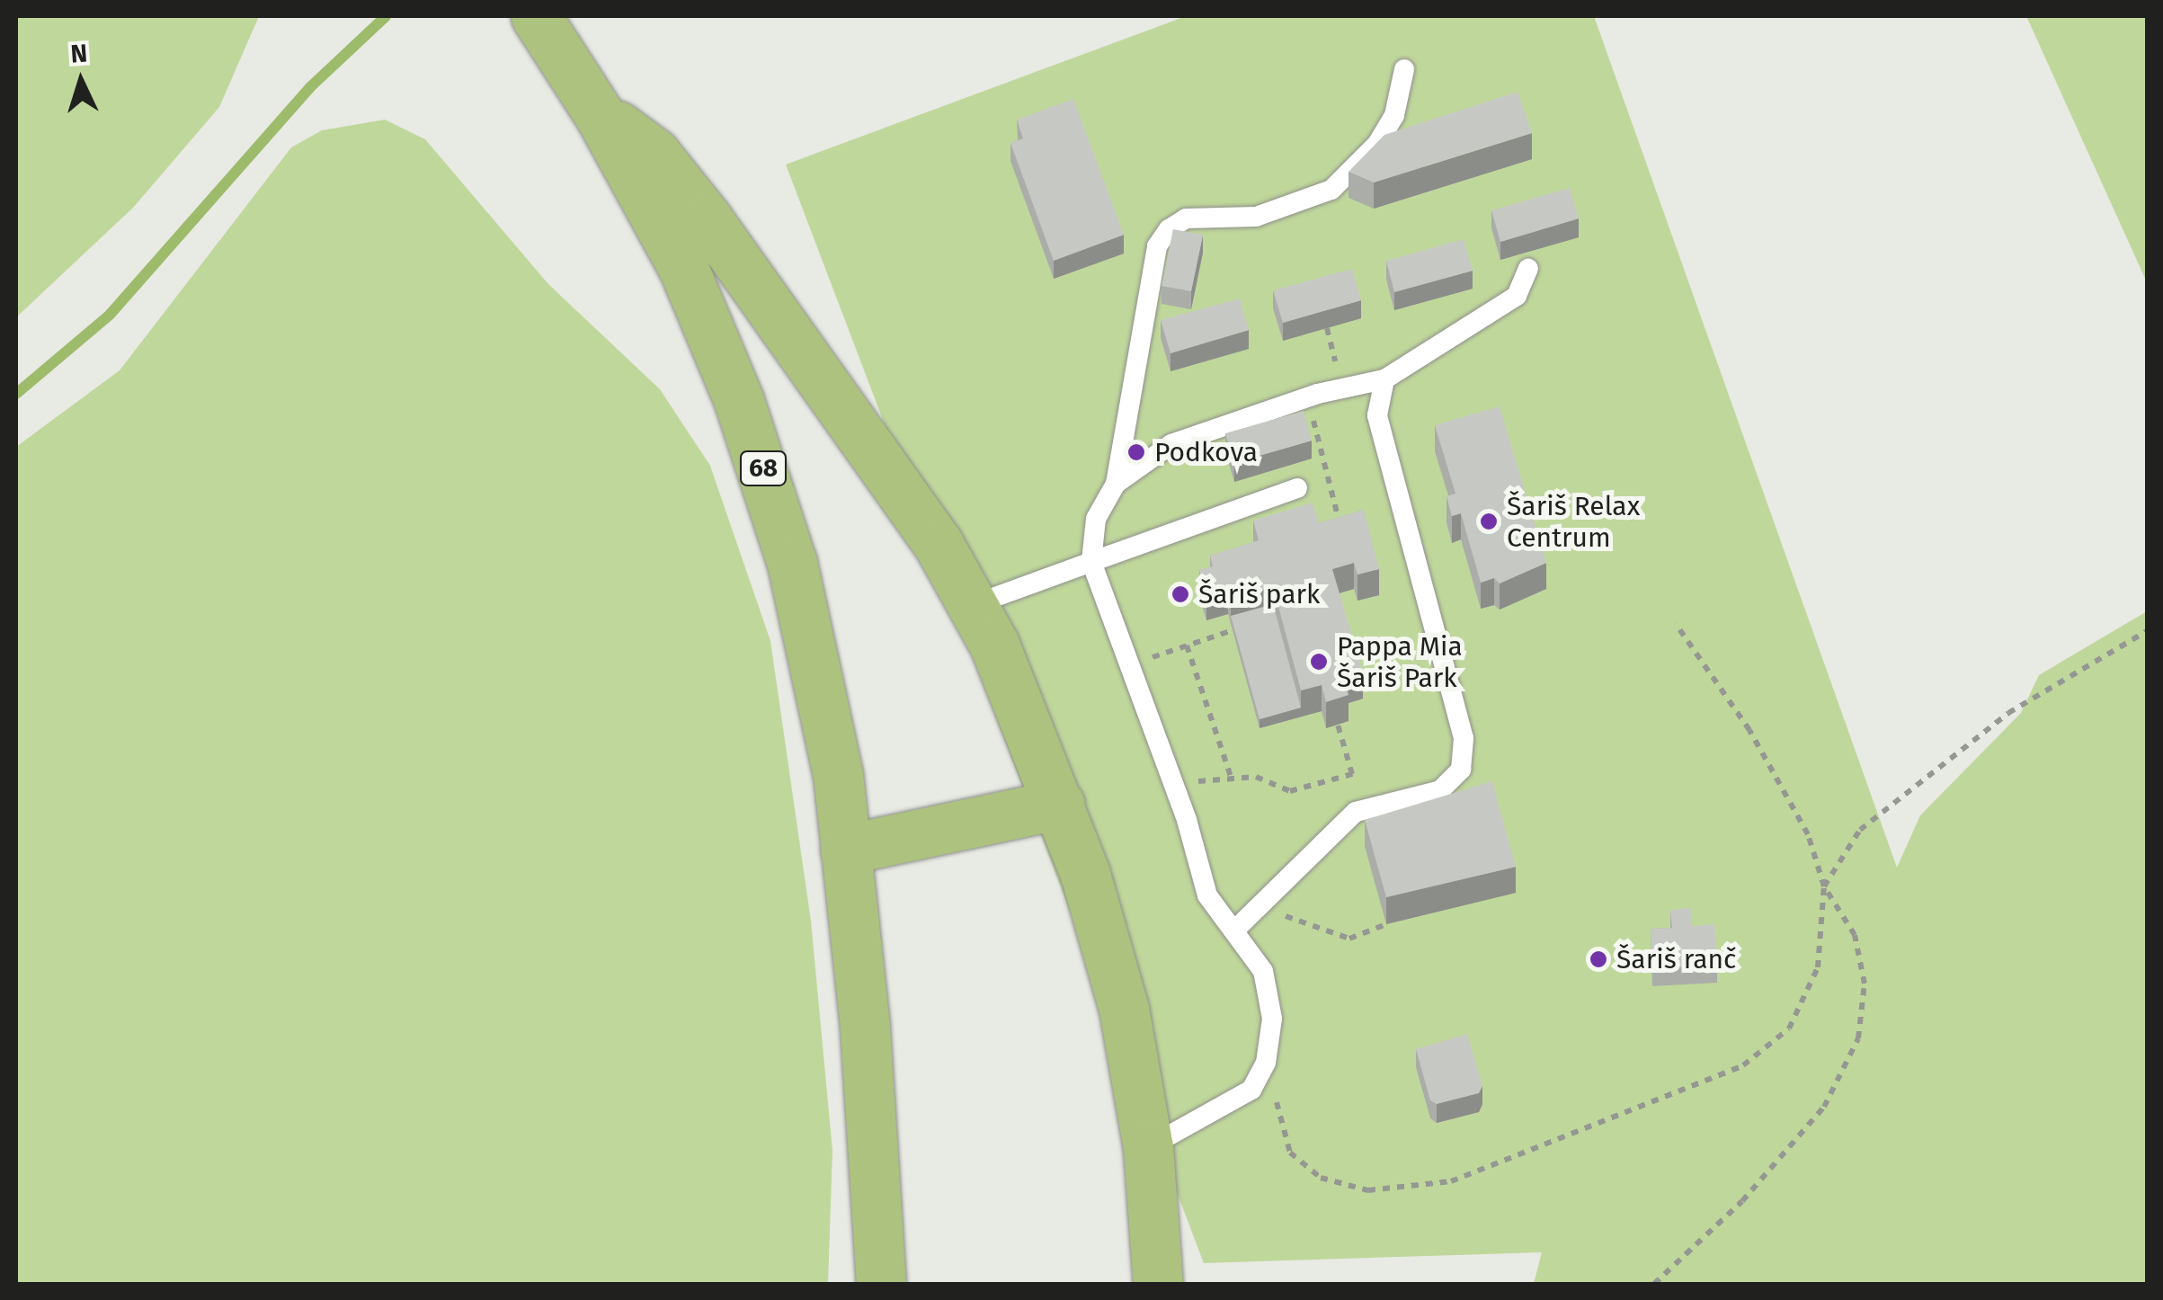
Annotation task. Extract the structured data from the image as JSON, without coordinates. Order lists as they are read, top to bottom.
{
  "streets": {
    "main road": ["68"]
  },
  "places": [
    "Podkova",
    "Šariš Relax Centrum",
    "Šariš park",
    "Pappa Mia Šariš Park",
    "Šariš ranč"
  ],
  "north": "top"
}
